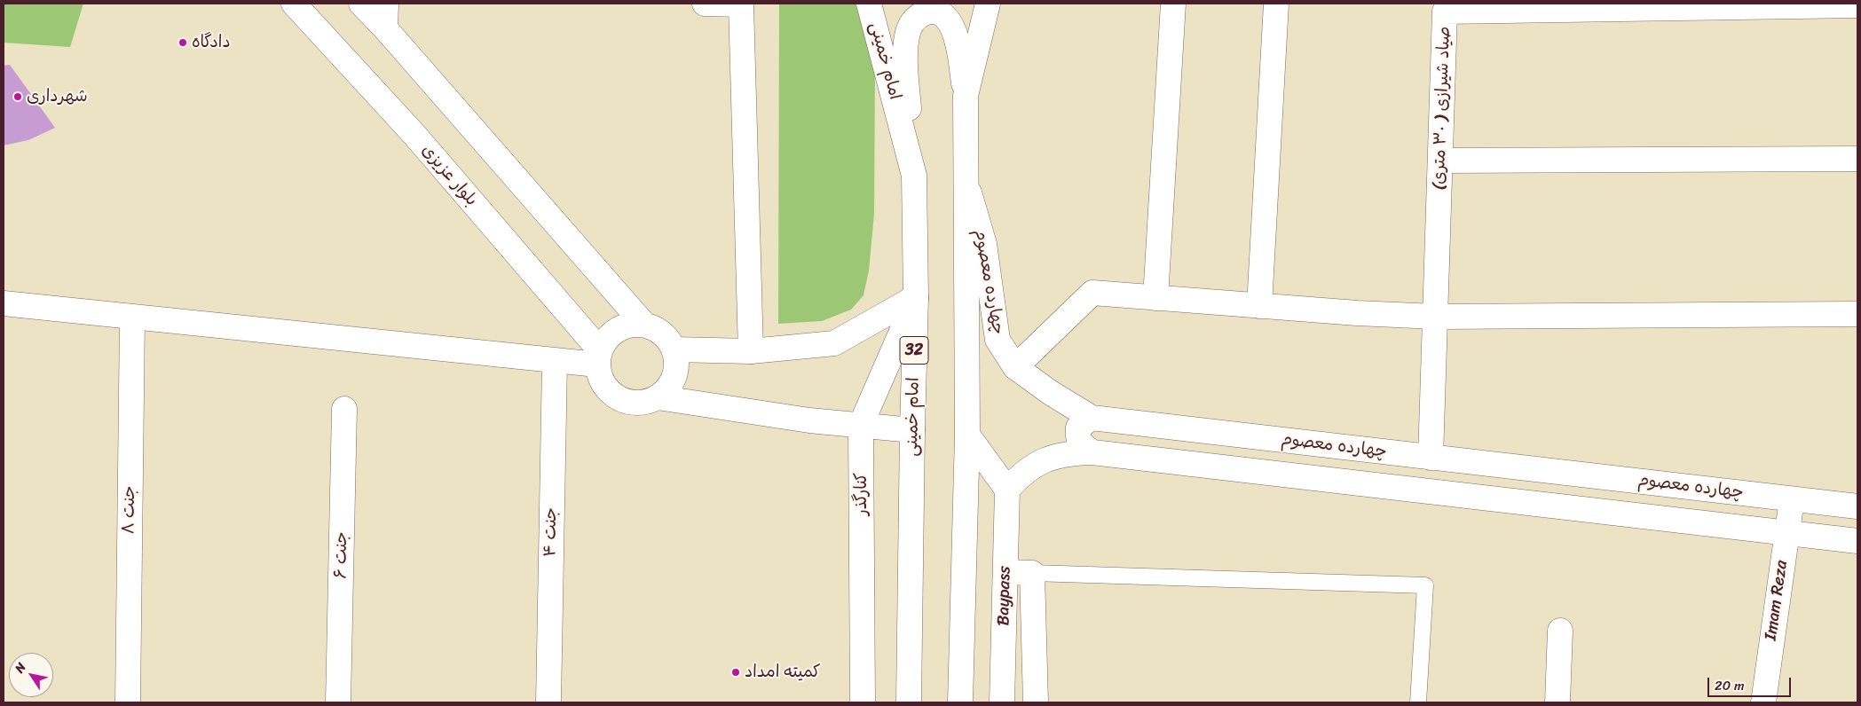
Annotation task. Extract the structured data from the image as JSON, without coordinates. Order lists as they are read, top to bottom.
{
  "streets": {
    "main road": [
      "امام خمینی",
      "صیاد شیرازی ( ۳۰ متری)",
      "بلوار عزیزی",
      "چهارده معصوم",
      "32",
      "کنارگذر",
      "جنت ۸",
      "جنت ۴",
      "جنت ۶",
      "Baypass",
      "Imam Reza"
    ]
  },
  "crossings": [
    ["امام خمینی", "کنارگذر"],
    ["صیاد شیرازی ( ۳۰ متری)", "چهارده معصوم"],
    ["چهارده معصوم", "Baypass"],
    ["چهارده معصوم", "Imam Reza"]
  ],
  "places": ["دادگاه", "شهرداری", "کمیته امداد"],
  "scale_bar": "20 m",
  "north": "top left"
}
